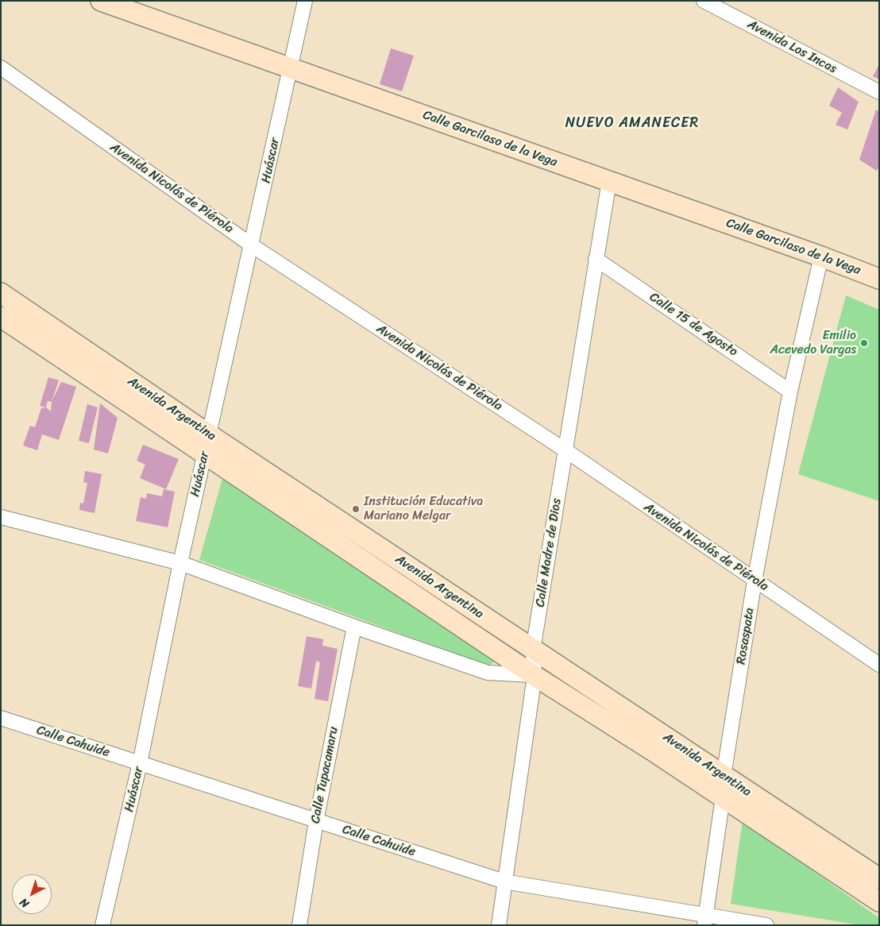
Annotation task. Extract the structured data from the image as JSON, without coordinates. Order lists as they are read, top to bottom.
{
  "streets": {
    "street": [
      "Avenida Los Incas",
      "Calle Garcilaso de la Vega",
      "Huáscar",
      "Avenida Nicolás de Piérola",
      "Calle 15 de Agosto",
      "Avenida Argentina",
      "Calle Madre de Dios",
      "Rosaspata",
      "Calle Cahuide",
      "Calle Tupacamaru"
    ]
  },
  "crossings": [
    ["Calle Garcilaso de la Vega", "Huáscar"],
    ["Calle Garcilaso de la Vega", "Calle Madre de Dios"],
    ["Calle Garcilaso de la Vega", "Rosaspata"],
    ["Huáscar", "Avenida Nicolás de Piérola"],
    ["Huáscar", "Avenida Argentina"],
    ["Huáscar", "Calle Cahuide"],
    ["Avenida Nicolás de Piérola", "Calle Madre de Dios"],
    ["Avenida Nicolás de Piérola", "Rosaspata"],
    ["Calle 15 de Agosto", "Calle Madre de Dios"],
    ["Calle 15 de Agosto", "Rosaspata"],
    ["Avenida Argentina", "Calle Madre de Dios"],
    ["Avenida Argentina", "Rosaspata"],
    ["Calle Madre de Dios", "Calle Cahuide"],
    ["Rosaspata", "Calle Cahuide"],
    ["Calle Cahuide", "Calle Tupacamaru"]
  ],
  "districts": ["NUEVO AMANECER"],
  "places": ["Emilio Acevedo Vargas", "Institución Educativa Mariano Melgar"],
  "north": "bottom left"
}
